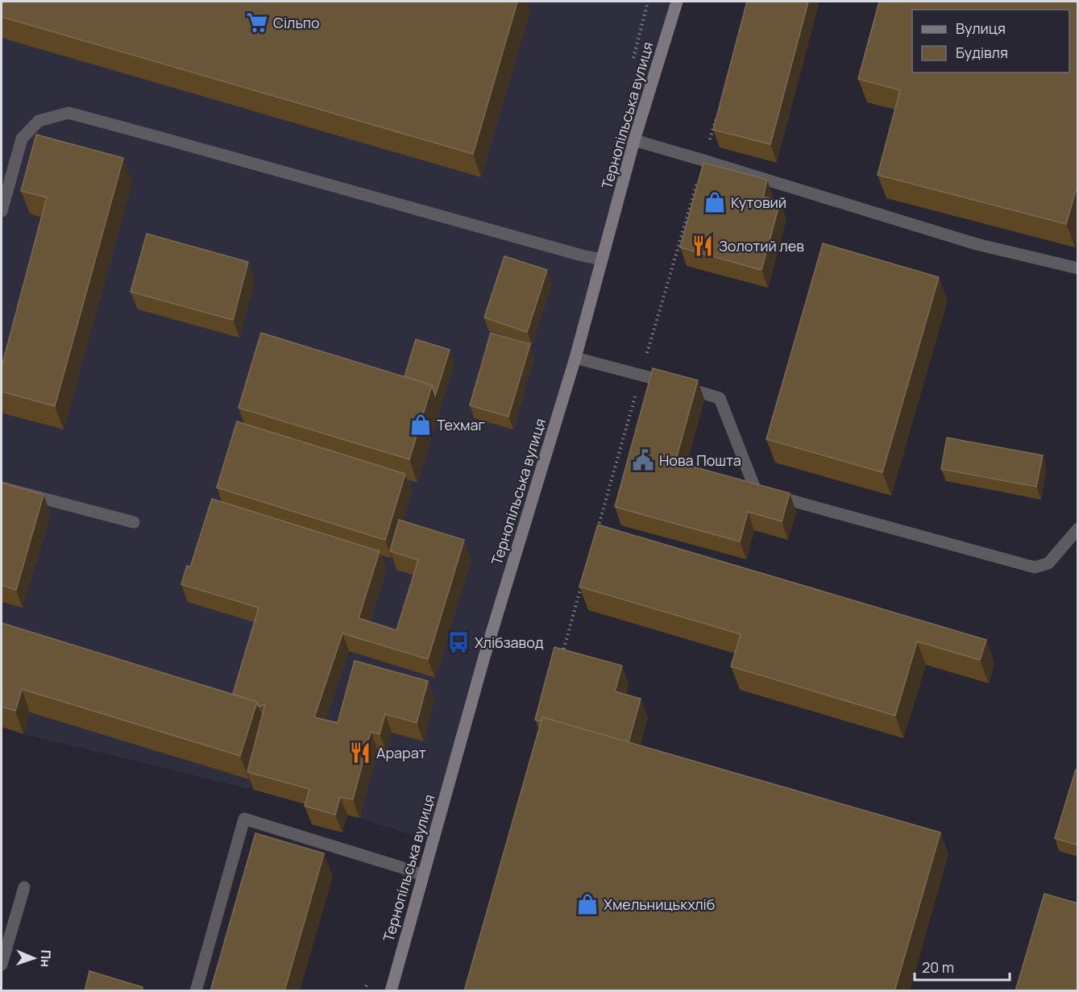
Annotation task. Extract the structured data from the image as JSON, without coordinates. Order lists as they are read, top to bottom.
{
  "streets": {
    "main road": ["Тернопільська вулиця"]
  },
  "places": {
    "supermarket": ["Сільпо"],
    "shop": ["Кутовий", "Техмаг", "Хмельницькхліб"],
    "restaurant": ["Золотий лев", "Арарат"],
    "public building": ["Нова Пошта"],
    "bus stop": ["Хлібзавод"]
  },
  "legend": ["Вулиця", "Будівля"],
  "scale_bar": "20 m",
  "north": "right"
}
